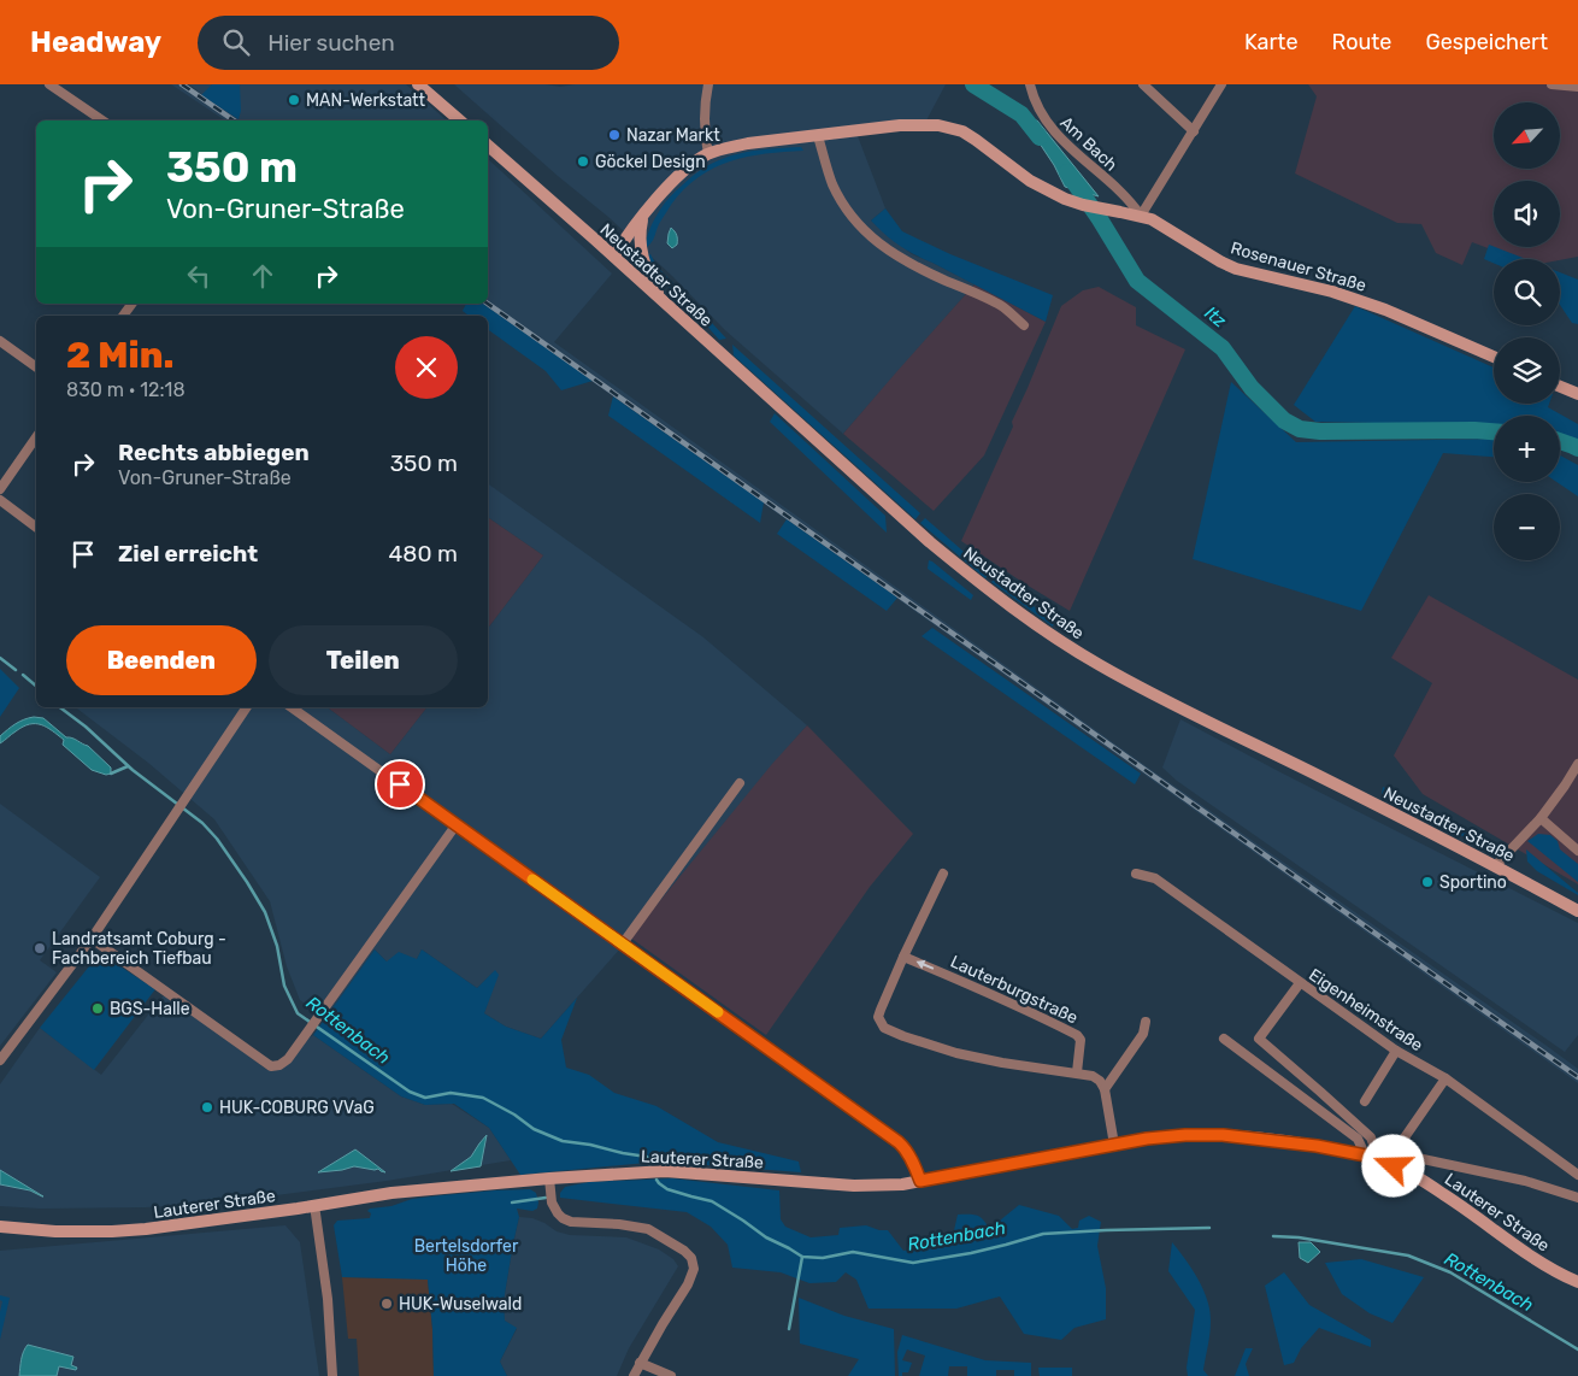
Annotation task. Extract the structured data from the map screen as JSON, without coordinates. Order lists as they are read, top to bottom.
{
  "streets": {
    "street": [
      "Am Bach",
      "Rosenauer Straße",
      "Neustadter Straße",
      "Lauterburgstraße",
      "Eigenheimstraße",
      "Lauterer Straße"
    ]
  },
  "crossings": [
    ["Am Bach", "Rosenauer Straße"],
    ["Rosenauer Straße", "Neustadter Straße"]
  ],
  "one_way": ["Lauterburgstraße"],
  "water": ["Itz", "Rottenbach"],
  "parks": ["Bertelsdorfer Höhe"],
  "places": [
    "MAN-Werkstatt",
    "Nazar Markt",
    "Göckel Design",
    "Sportino",
    "Landratsamt Coburg - Fachbereich Tiefbau",
    "BGS-Halle",
    "HUK-COBURG VVaG",
    "HUK-Wuselwald"
  ],
  "north": "bottom left",
  "page": {
    "header": "Headway",
    "search": "Hier suchen",
    "nav": ["Karte", "Route", "Gespeichert"],
    "map_buttons": ["+", "−"],
    "turn": ["350 m", "Von-Gruner-Straße"],
    "heading": ["2 Min.", "830 m · 12:18"],
    "list": [
      {
        "name": "Rechts abbiegen",
        "note": "Von-Gruner-Straße",
        "value": "350 m"
      },
      {
        "name": "Ziel erreicht",
        "value": "480 m"
      }
    ],
    "buttons": ["Beenden", "Teilen"]
  }
}
